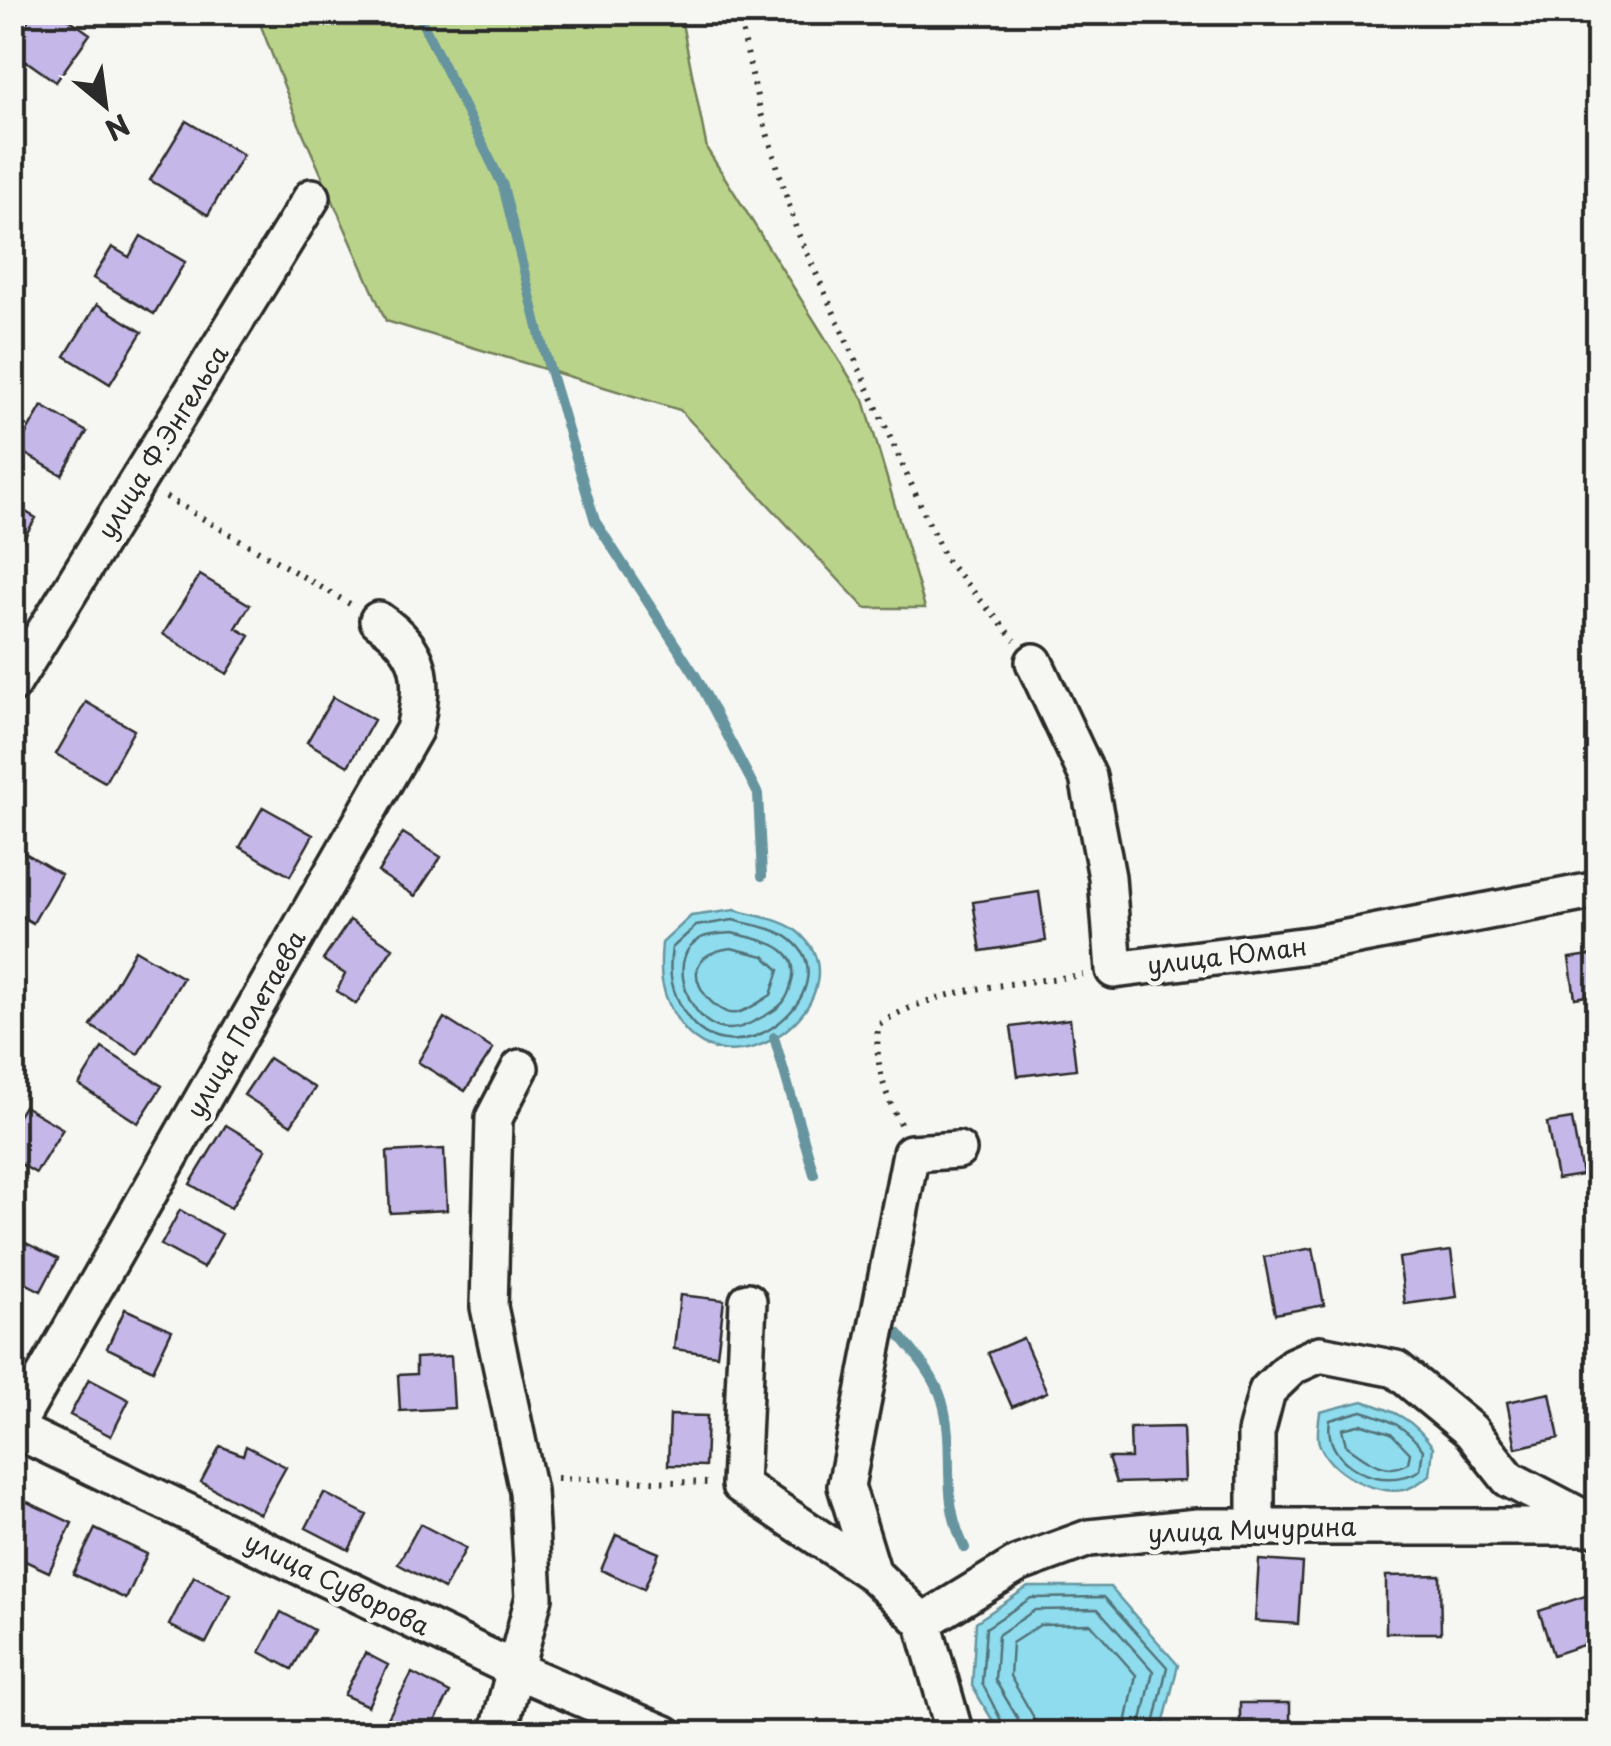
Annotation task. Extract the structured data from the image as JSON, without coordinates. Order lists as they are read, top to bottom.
{
  "streets": {
    "street": [
      "улица Ф.Энгельса",
      "улица Юман",
      "улица Полетаева",
      "улица Мичурина",
      "улица Суворова"
    ]
  },
  "crossings": [
    ["улица Полетаева", "улица Суворова"]
  ],
  "north": "bottom right"
}
